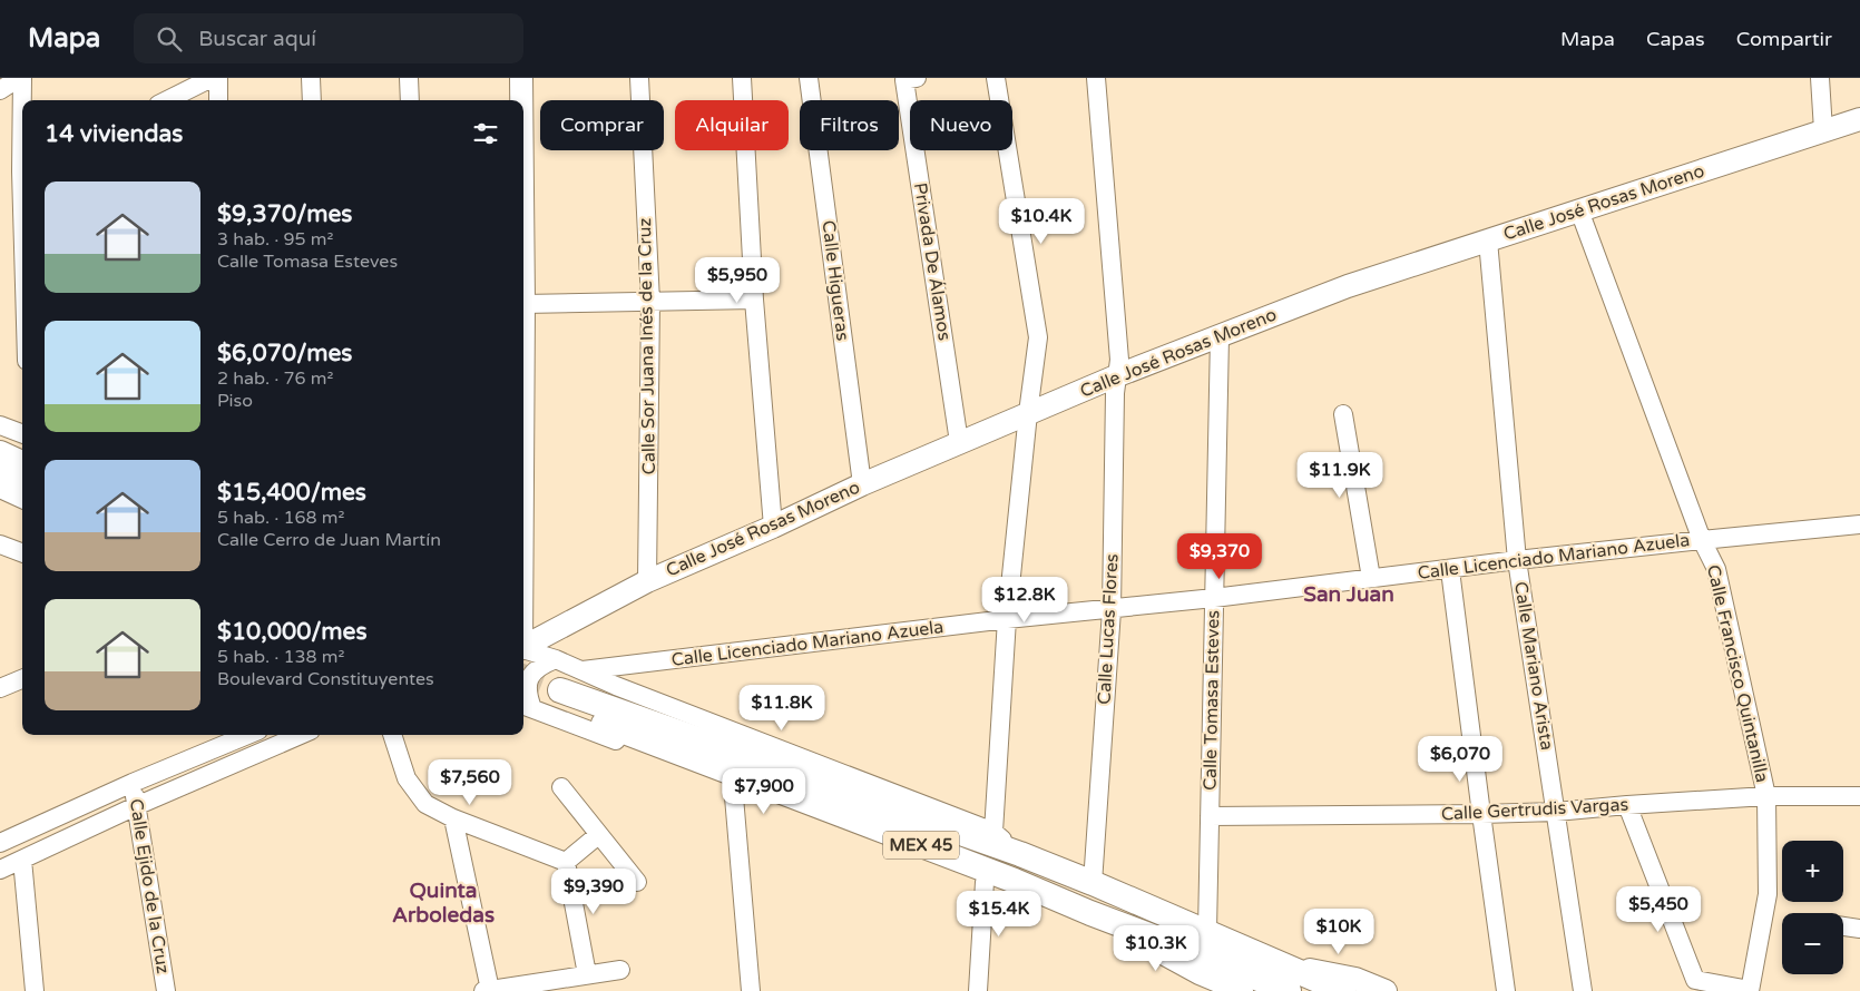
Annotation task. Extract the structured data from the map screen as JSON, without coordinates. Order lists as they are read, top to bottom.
{
  "streets": {
    "highway": ["MEX 45"],
    "main road": ["Calle José Rosas Moreno"],
    "street": [
      "Privada De Álamos",
      "Calle Higueras",
      "Calle Sor Juana Inés de la Cruz",
      "Calle Licenciado Mariano Azuela",
      "Calle Lucas Flores",
      "Calle Mariano Arista",
      "Calle Francisco Quintanilla",
      "Calle Tomasa Esteves",
      "Calle Gertrudis Vargas",
      "Calle Ejido de la Cruz"
    ]
  },
  "crossings": [
    ["Calle José Rosas Moreno", "Privada De Álamos"],
    ["Calle José Rosas Moreno", "Calle Higueras"],
    ["Calle José Rosas Moreno", "Calle Sor Juana Inés de la Cruz"],
    ["Calle José Rosas Moreno", "Calle Lucas Flores"],
    ["Calle José Rosas Moreno", "Calle Mariano Arista"],
    ["Calle José Rosas Moreno", "Calle Francisco Quintanilla"],
    ["Calle José Rosas Moreno", "Calle Tomasa Esteves"],
    ["Calle Licenciado Mariano Azuela", "Calle Lucas Flores"],
    ["Calle Licenciado Mariano Azuela", "Calle Mariano Arista"],
    ["Calle Licenciado Mariano Azuela", "Calle Francisco Quintanilla"],
    ["Calle Licenciado Mariano Azuela", "Calle Tomasa Esteves"],
    ["Calle Lucas Flores", "MEX 45"],
    ["Calle Mariano Arista", "Calle Gertrudis Vargas"],
    ["Calle Francisco Quintanilla", "Calle Gertrudis Vargas"],
    ["Calle Tomasa Esteves", "Calle Gertrudis Vargas"],
    ["Calle Tomasa Esteves", "MEX 45"]
  ],
  "districts": ["San Juan", "Quinta Arboledas"],
  "page": {
    "header": "Mapa",
    "search": "Buscar aquí",
    "nav": ["Mapa", "Capas", "Compartir"],
    "chip": [
      "Comprar",
      "Alquilar",
      "Filtros",
      "Nuevo"
    ],
    "heading": "14 viviendas",
    "list": [
      {
        "name": "$9,370/mes",
        "note": "3 hab. · 95 m² · Calle Tomasa Esteves"
      },
      {
        "name": "$6,070/mes",
        "note": "2 hab. · 76 m² · Piso"
      },
      {
        "name": "$15,400/mes",
        "note": "5 hab. · 168 m² · Calle Cerro de Juan Martín"
      },
      {
        "name": "$10,000/mes",
        "note": "5 hab. · 138 m² · Boulevard Constituyentes"
      }
    ],
    "price": [
      "$10.4K",
      "$5,950",
      "$11.9K",
      "$9,370",
      "$12.8K",
      "$11.8K",
      "$6,070",
      "$7,560",
      "$7,900",
      "$9,390",
      "$5,450",
      "$15.4K",
      "$10K",
      "$10.3K"
    ],
    "map_buttons": ["+", "−"]
  }
}
